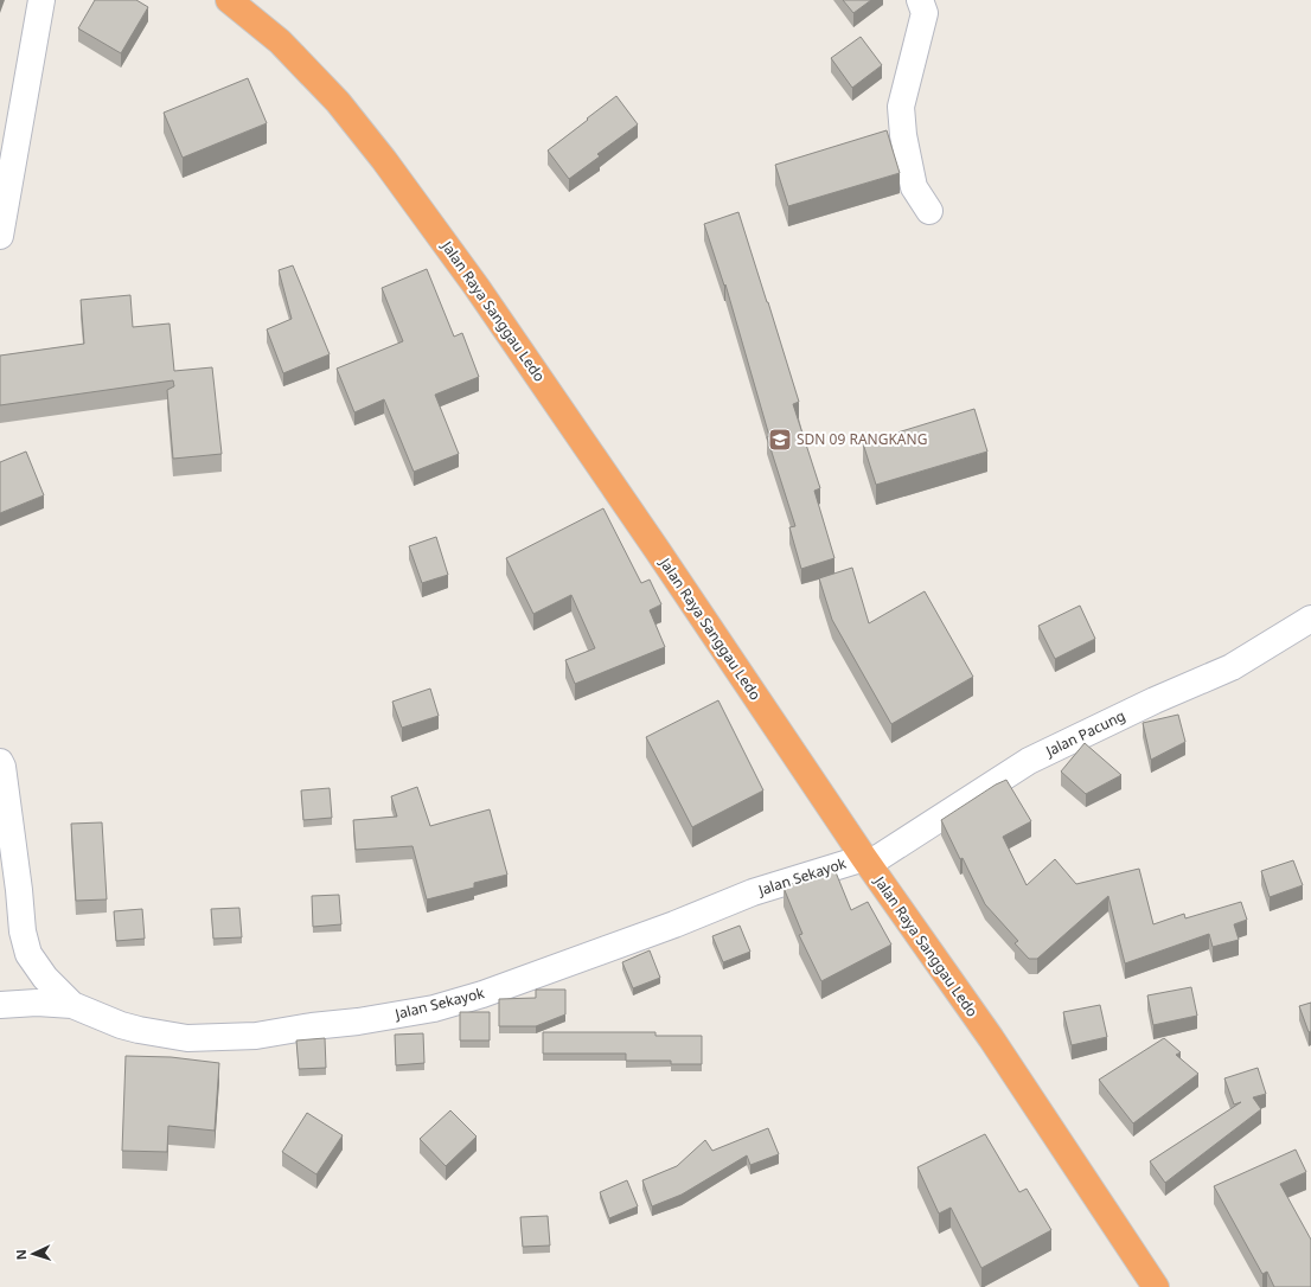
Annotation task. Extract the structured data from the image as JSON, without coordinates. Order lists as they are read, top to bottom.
{
  "streets": {
    "highway": ["Jalan Raya Sanggau Ledo"],
    "street": ["Jalan Pacung", "Jalan Sekayok"]
  },
  "crossings": [
    ["Jalan Raya Sanggau Ledo", "Jalan Pacung"],
    ["Jalan Raya Sanggau Ledo", "Jalan Sekayok"],
    ["Jalan Pacung", "Jalan Sekayok"]
  ],
  "places": {
    "school or university": ["SDN 09 RANGKANG"]
  },
  "north": "left"
}
